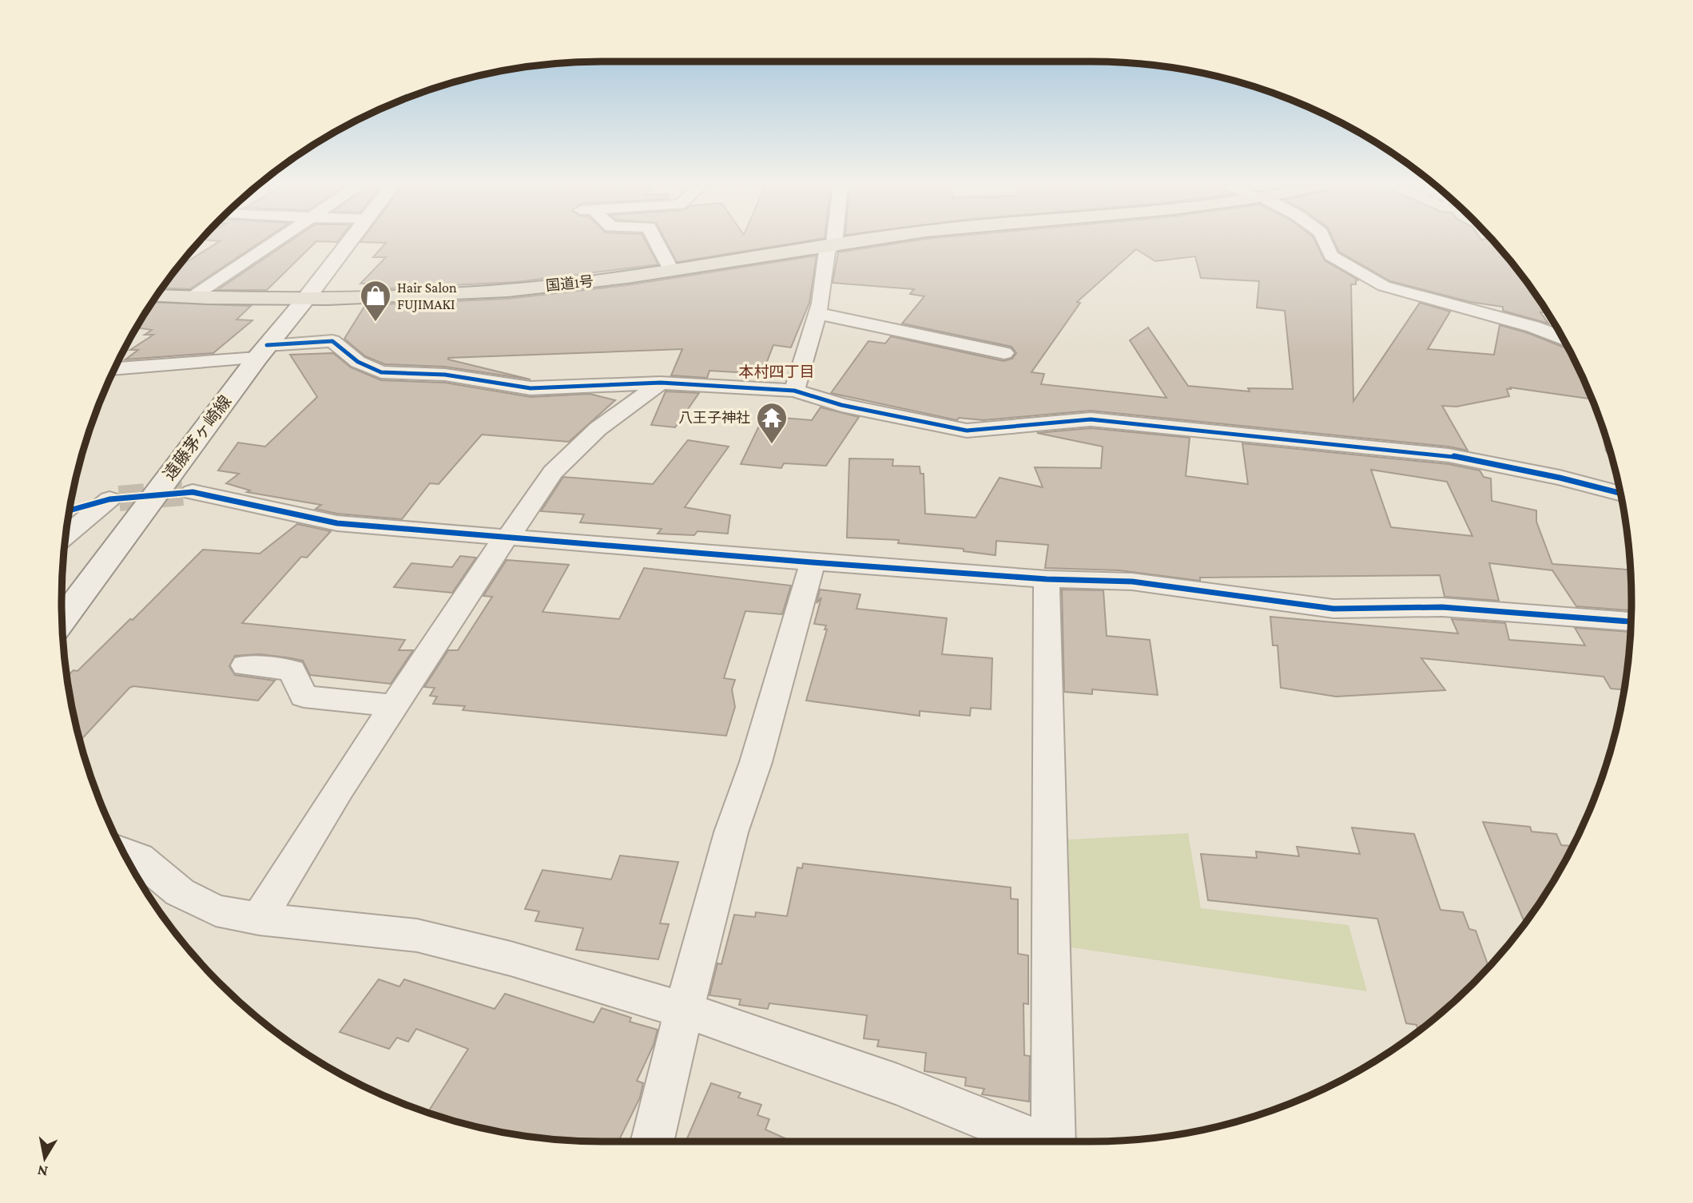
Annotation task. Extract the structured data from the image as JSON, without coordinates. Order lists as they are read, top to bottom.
{
  "streets": {
    "highway": ["国道1号"],
    "main road": ["遠藤茅ヶ崎線"]
  },
  "crossings": [
    ["国道1号", "遠藤茅ヶ崎線"]
  ],
  "districts": ["本村四丁目"],
  "places": {
    "shop": ["Hair Salon FUJIMAKI"],
    "temple": ["八王子神社"]
  },
  "north": "bottom"
}
